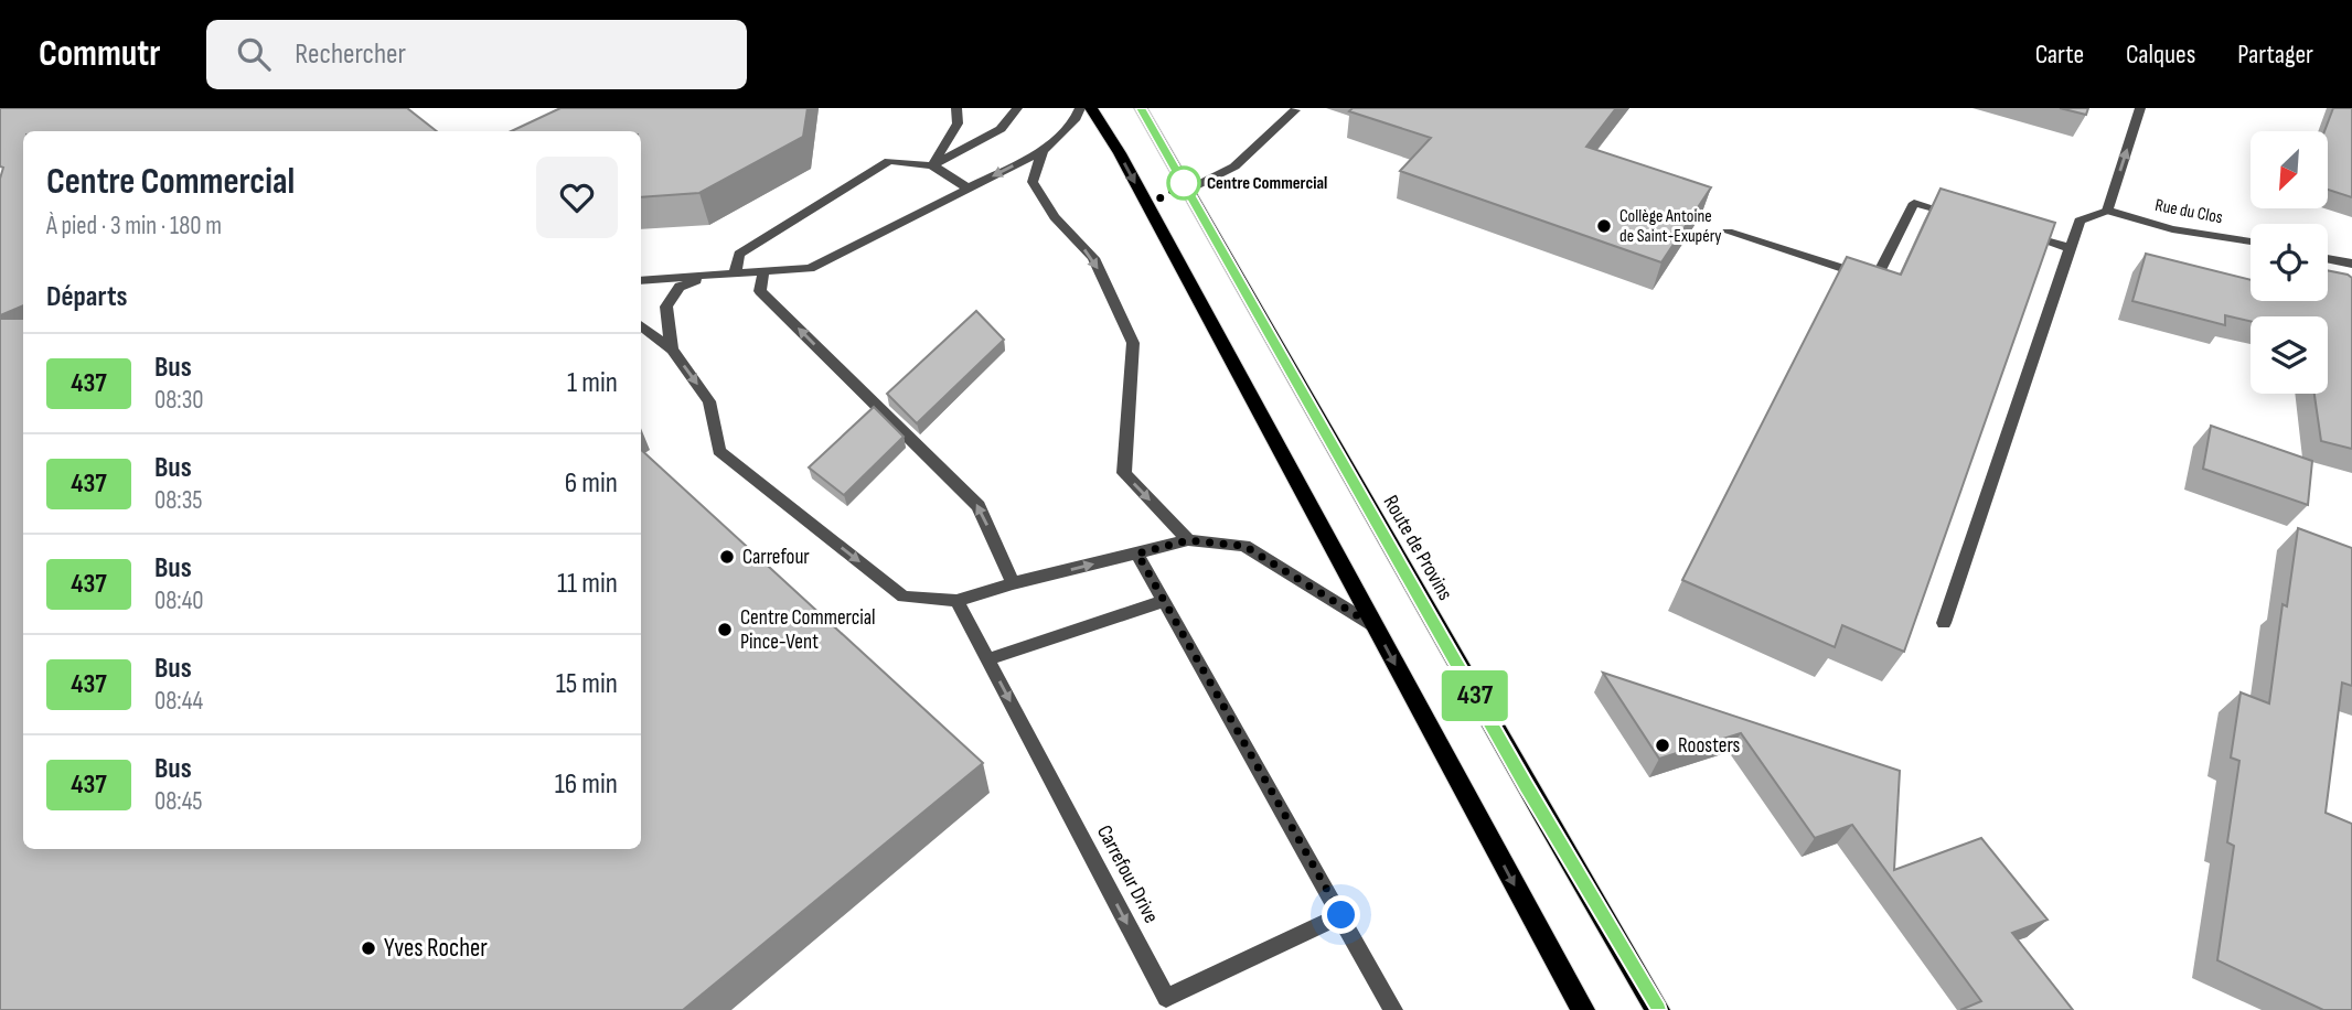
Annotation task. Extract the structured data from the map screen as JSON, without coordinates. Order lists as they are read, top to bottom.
{
  "streets": {
    "main road": ["Route de Provins"],
    "street": ["Rue du Clos", "Carrefour Drive"]
  },
  "places": [
    "Centre Commercial",
    "Collège Antoine de Saint-Exupéry",
    "Carrefour",
    "Centre Commercial Pince-Vent",
    "Roosters",
    "Yves Rocher"
  ],
  "lines": ["bus line 437"],
  "north": "bottom left",
  "page": {
    "header": "Commutr",
    "search": "Rechercher",
    "nav": ["Carte", "Calques", "Partager"],
    "on_map": "437",
    "heading": [
      ["Centre Commercial", "À pied · 3 min · 180 m"],
      "Départs"
    ],
    "list": [
      {
        "mark": "437",
        "name": "Bus",
        "note": "08:30",
        "value": "1 min"
      },
      {
        "mark": "437",
        "name": "Bus",
        "note": "08:35",
        "value": "6 min"
      },
      {
        "mark": "437",
        "name": "Bus",
        "note": "08:40",
        "value": "11 min"
      },
      {
        "mark": "437",
        "name": "Bus",
        "note": "08:44",
        "value": "15 min"
      },
      {
        "mark": "437",
        "name": "Bus",
        "note": "08:45",
        "value": "16 min"
      }
    ]
  }
}
